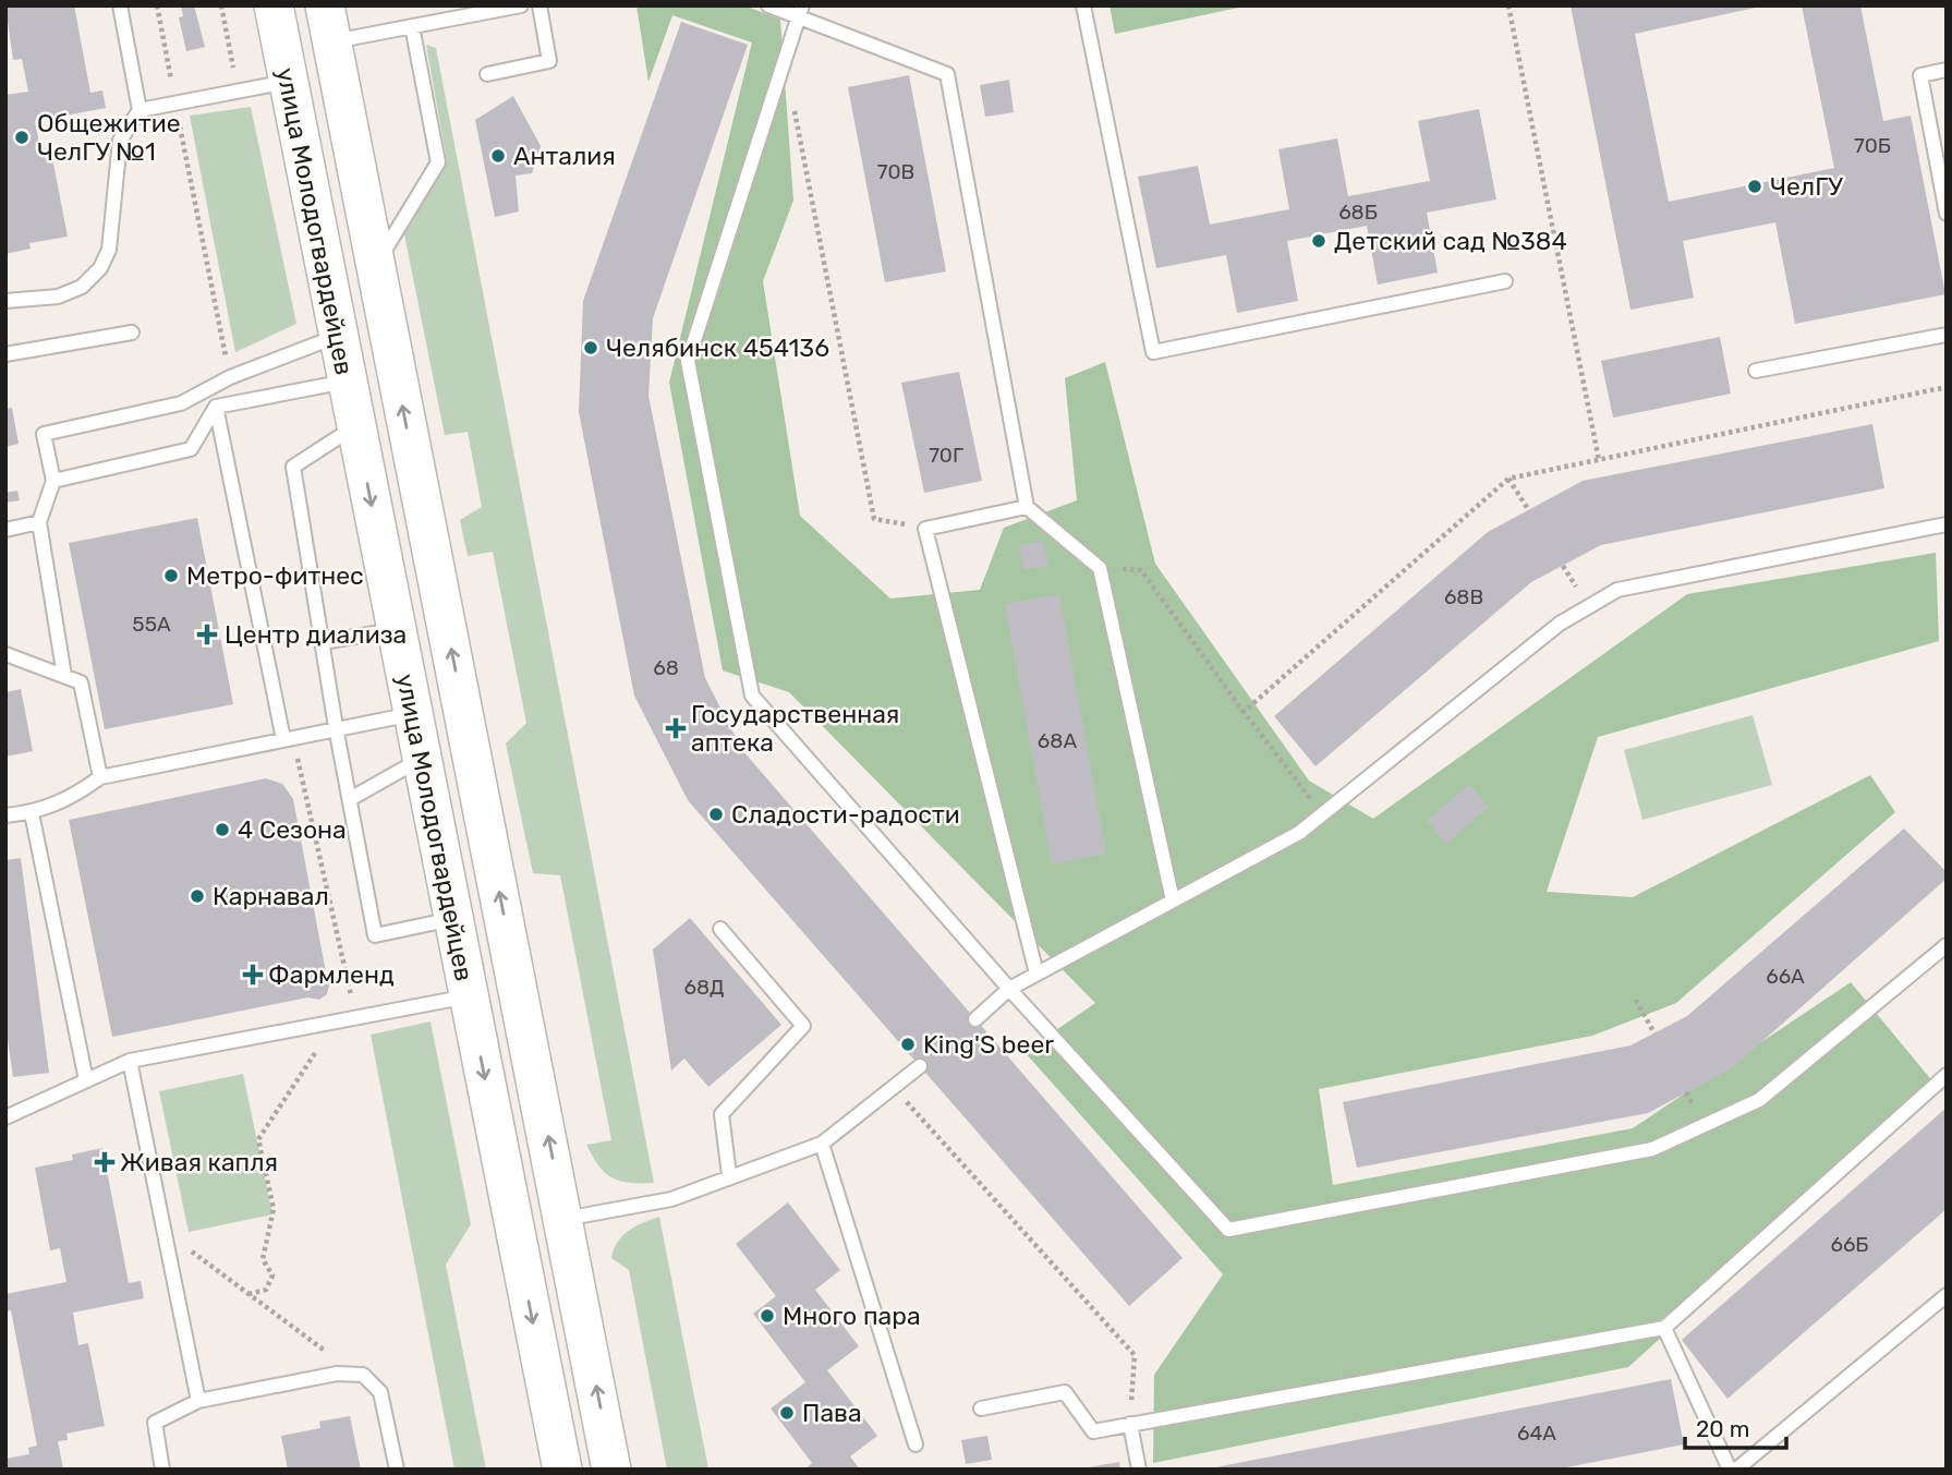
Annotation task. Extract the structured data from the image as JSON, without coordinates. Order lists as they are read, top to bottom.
{
  "streets": {
    "main road": ["улица Молодогвардейцев"]
  },
  "places": {
    "other": [
      "Общежитие ЧелГУ №1",
      "Анталия",
      "ЧелГУ",
      "Детский сад №384",
      "Челябинск 454136",
      "Метро-фитнес",
      "Сладости-радости",
      "4 Сезона",
      "Карнавал",
      "King'S beer",
      "Много пара",
      "Пава"
    ],
    "health": [
      "Центр диализа",
      "Государственная аптека",
      "Фармленд",
      "Живая капля"
    ]
  },
  "house_numbers": [
    "70Б",
    "70В",
    "68Б",
    "70Г",
    "68В",
    "55А",
    "68",
    "68А",
    "66А",
    "68Д",
    "66Б",
    "64А"
  ],
  "scale_bar": "20 m"
}
